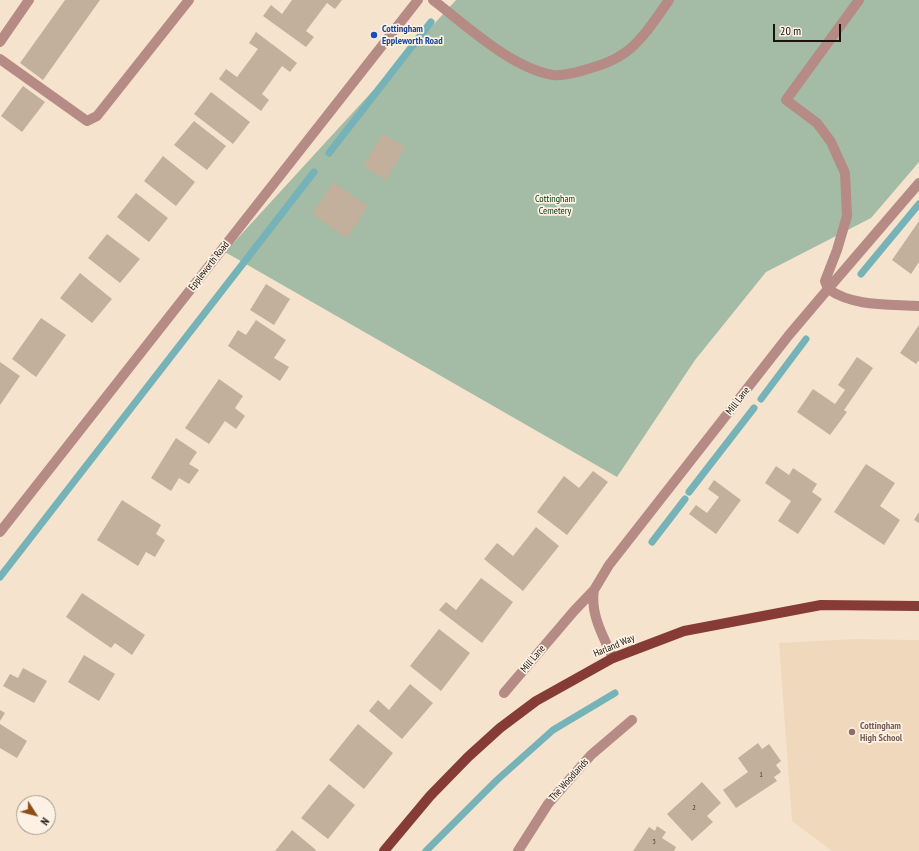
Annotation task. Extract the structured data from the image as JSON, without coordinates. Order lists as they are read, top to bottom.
{
  "streets": {
    "main road": ["Harland Way"],
    "street": ["Eppleworth Road", "Mill Lane", "The Woodlands"]
  },
  "parks": ["Cottingham Cemetery"],
  "places": ["Cottingham Eppleworth Road", "Cottingham High School"],
  "house_numbers": ["1", "2", "3"],
  "scale_bar": "20 m",
  "north": "bottom right"
}
